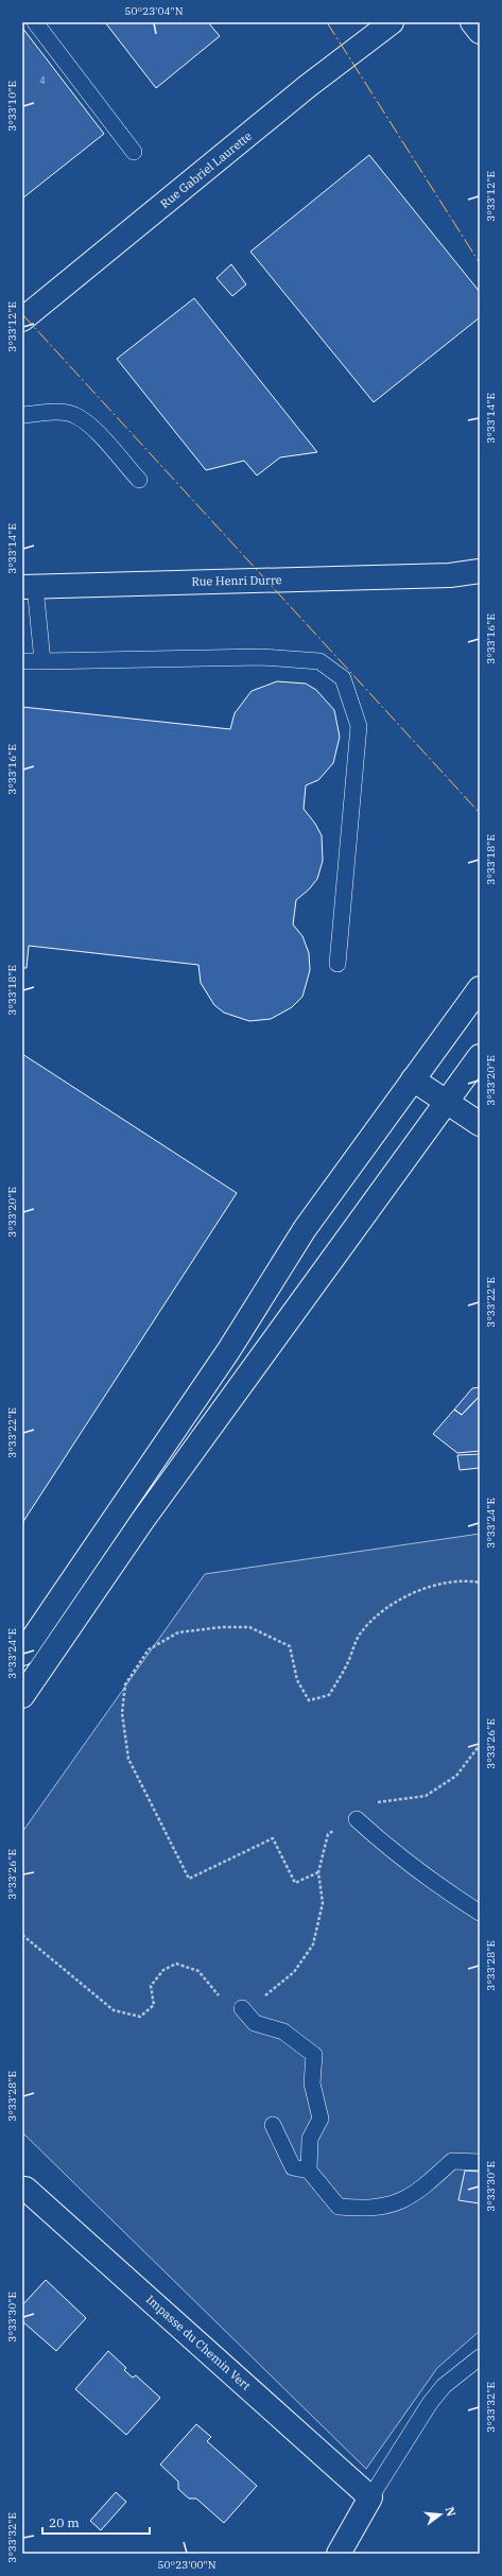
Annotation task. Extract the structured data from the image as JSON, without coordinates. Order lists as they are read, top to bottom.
{
  "streets": {
    "main road": ["Rue Gabriel Laurette", "Rue Henri Durre", "Impasse du Chemin Vert"]
  },
  "house_numbers": ["4"],
  "scale_bar": "20 m",
  "north": "right",
  "coordinates": [
    "50°23'04\"N",
    "3°33'10\"E",
    "3°33'12\"E",
    "3°33'14\"E",
    "3°33'16\"E",
    "3°33'18\"E",
    "3°33'20\"E",
    "3°33'22\"E",
    "3°33'24\"E",
    "3°33'26\"E",
    "3°33'28\"E",
    "3°33'30\"E",
    "3°33'32\"E",
    "50°23'00\"N"
  ]
}
